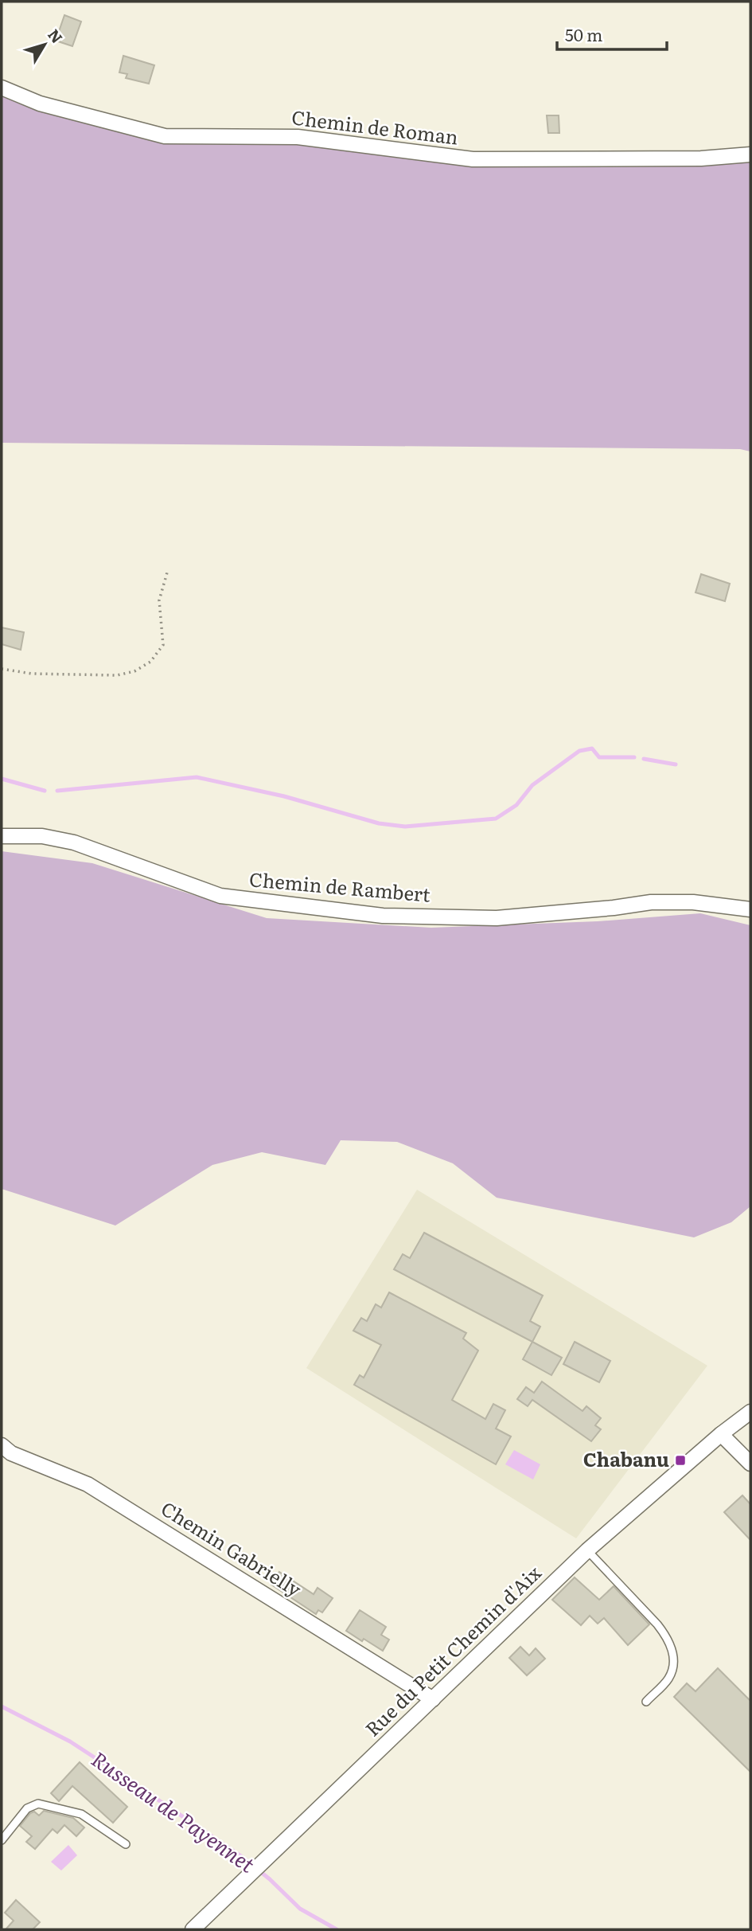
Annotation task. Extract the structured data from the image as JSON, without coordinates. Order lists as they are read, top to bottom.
{
  "streets": {
    "street": [
      "Chemin de Roman",
      "Chemin de Rambert",
      "Chemin Gabrielly",
      "Rue du Petit Chemin d'Aix"
    ]
  },
  "crossings": [
    ["Chemin Gabrielly", "Rue du Petit Chemin d'Aix"]
  ],
  "water": ["Russeau de Payennet"],
  "places": {
    "transit": ["Chabanu"]
  },
  "scale_bar": "50 m",
  "north": "top right"
}
